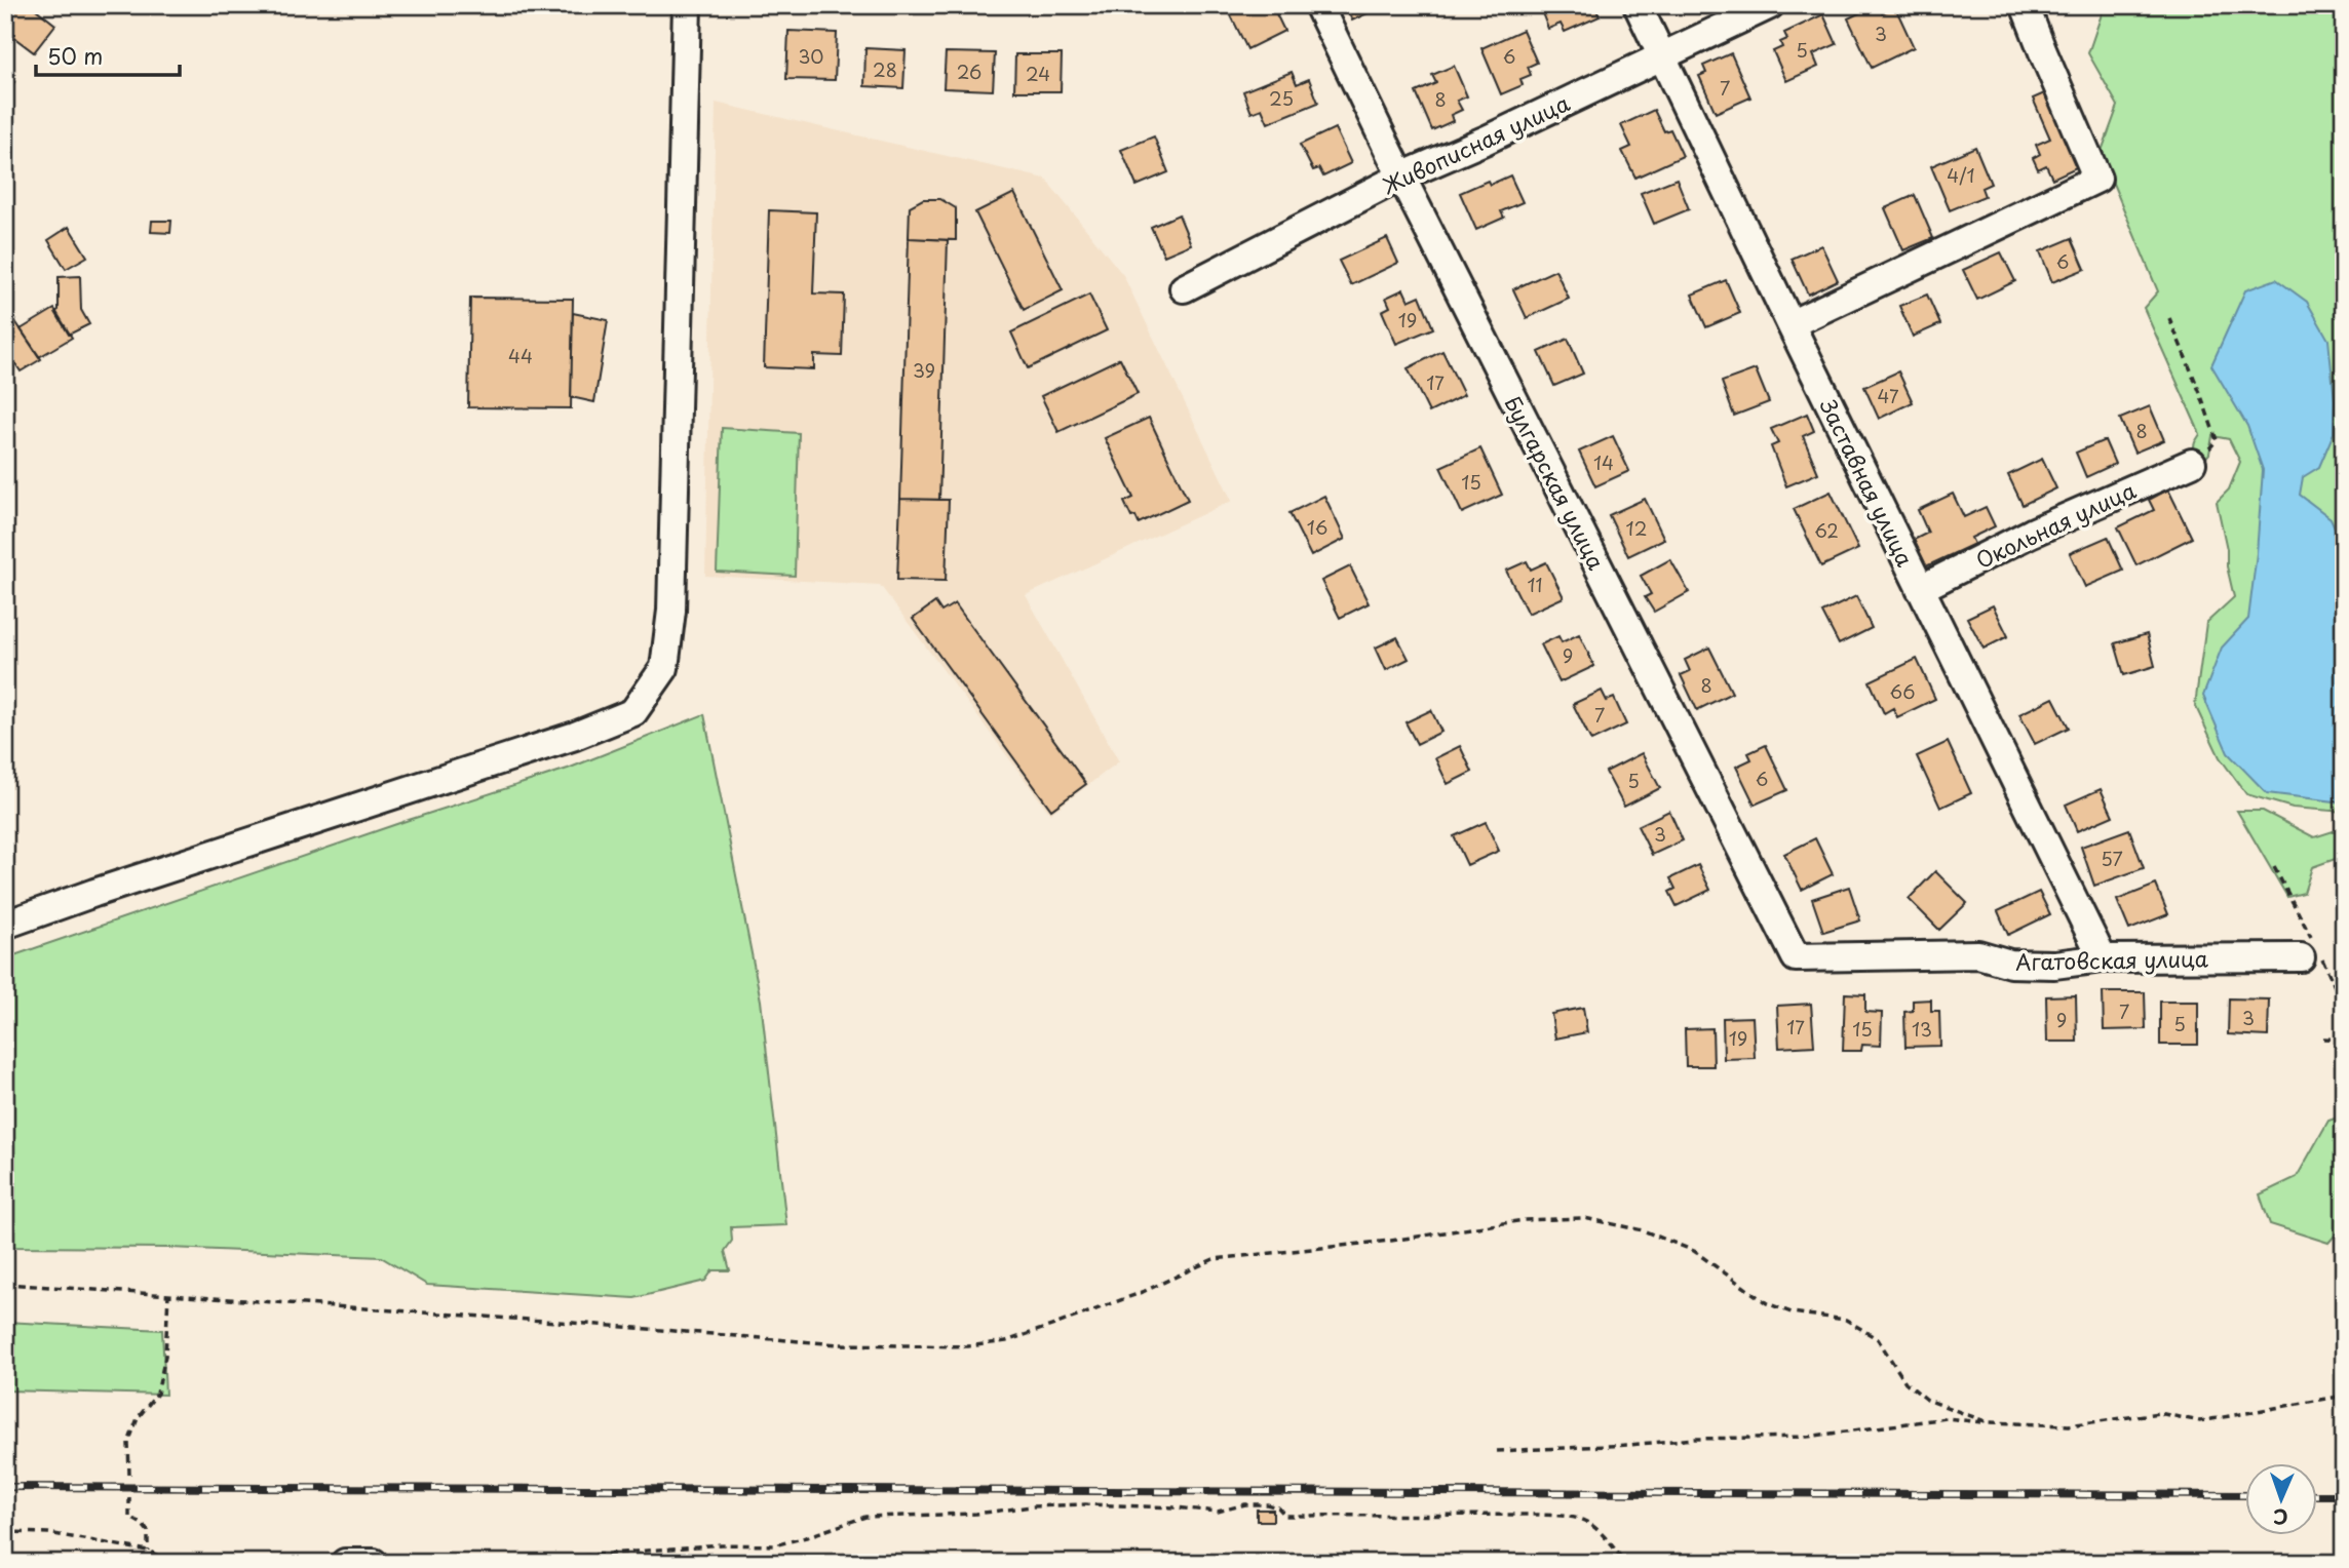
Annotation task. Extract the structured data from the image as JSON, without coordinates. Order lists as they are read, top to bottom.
{
  "streets": {
    "street": [
      "Живописная улица",
      "Булгарская улица",
      "Заставная улица",
      "Окольная улица",
      "Агатовская улица"
    ]
  },
  "crossings": [
    ["Живописная улица", "Булгарская улица"],
    ["Живописная улица", "Заставная улица"],
    ["Булгарская улица", "Агатовская улица"],
    ["Заставная улица", "Окольная улица"],
    ["Заставная улица", "Агатовская улица"]
  ],
  "house_numbers": [
    "3",
    "5",
    "30",
    "6",
    "28",
    "26",
    "24",
    "7",
    "25",
    "8",
    "4/1",
    "6",
    "19",
    "44",
    "39",
    "17",
    "47",
    "8",
    "14",
    "15",
    "16",
    "12",
    "62",
    "11",
    "9",
    "8",
    "66",
    "7",
    "6",
    "5",
    "3",
    "57",
    "7",
    "3",
    "9",
    "5",
    "17",
    "15",
    "13",
    "19"
  ],
  "scale_bar": "50 m",
  "north": "bottom"
}
